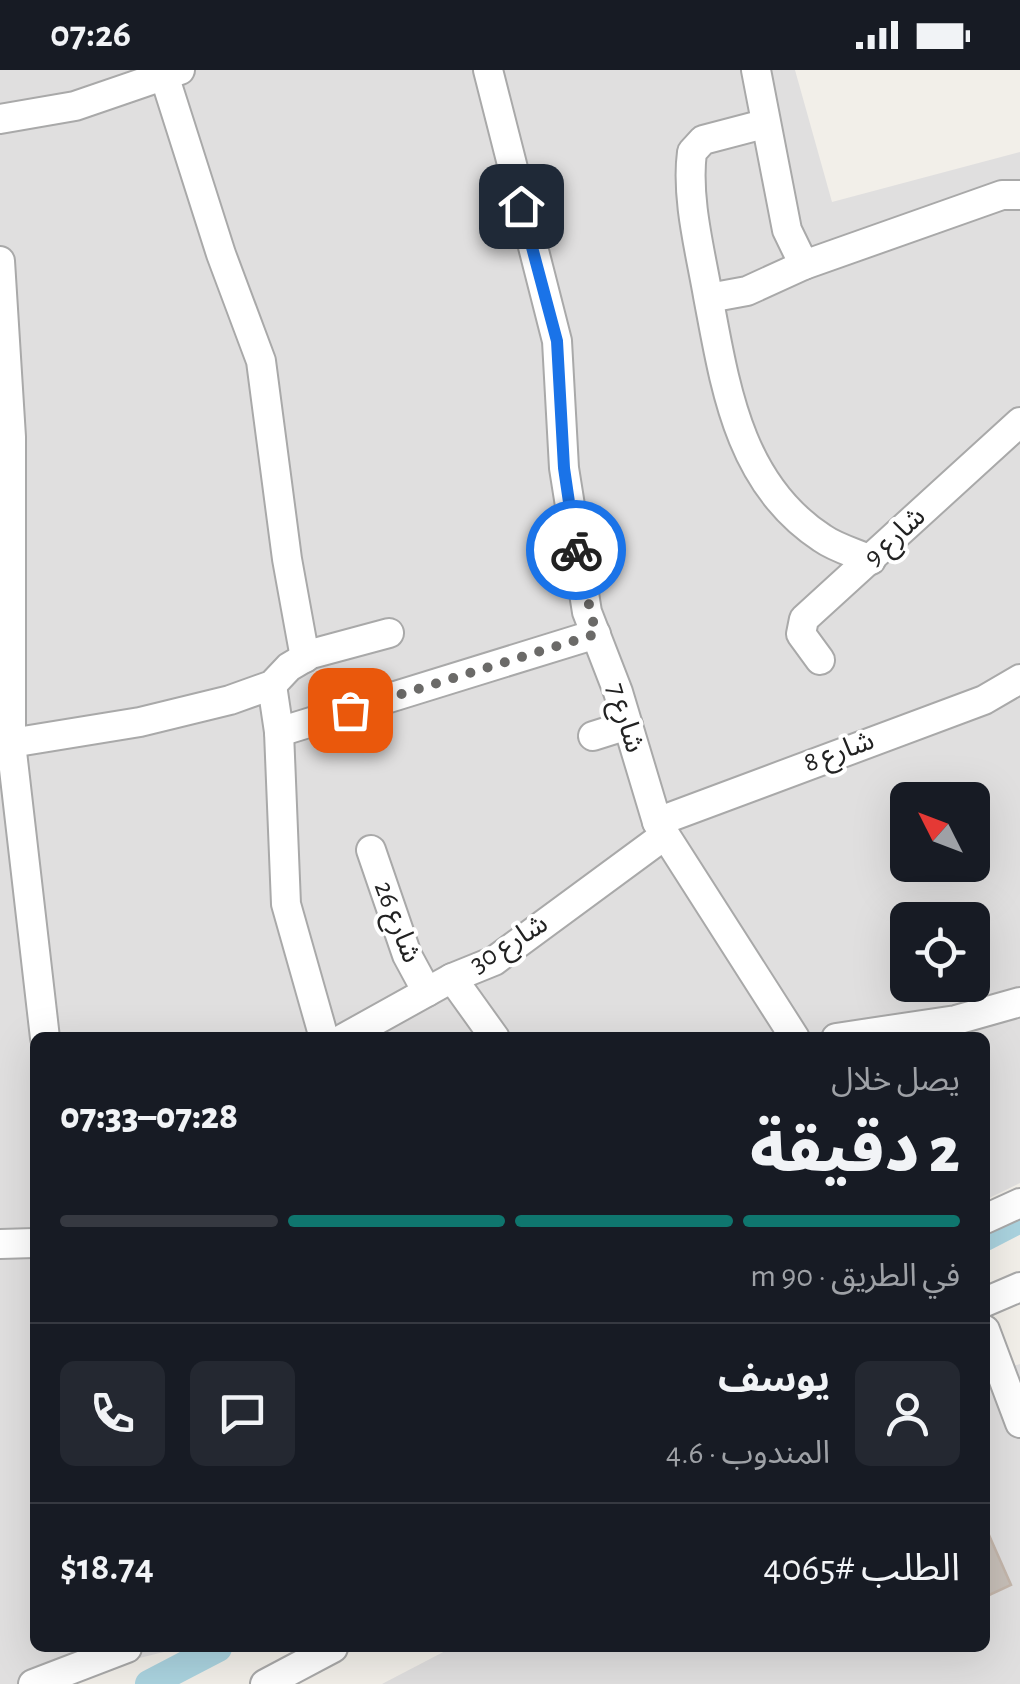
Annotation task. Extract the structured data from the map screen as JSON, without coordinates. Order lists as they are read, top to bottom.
{
  "streets": {
    "street": [
      "شارع 9",
      "شارع 7",
      "شارع 8",
      "شارع 26",
      "شارع 30"
    ]
  },
  "crossings": [
    ["شارع 7", "شارع 8"],
    ["شارع 7", "شارع 30"],
    ["شارع 8", "شارع 30"],
    ["شارع 26", "شارع 30"]
  ],
  "north": "top left",
  "page": {
    "status": "07:26",
    "heading": ["2 دقيقة", "يصل خلال", "07:28–07:33"],
    "panel": [
      "يوسف",
      "المندوب · 4.6",
      "الطلب #4065",
      "$18.74"
    ],
    "bar": "في الطريق · 90 m"
  }
}
